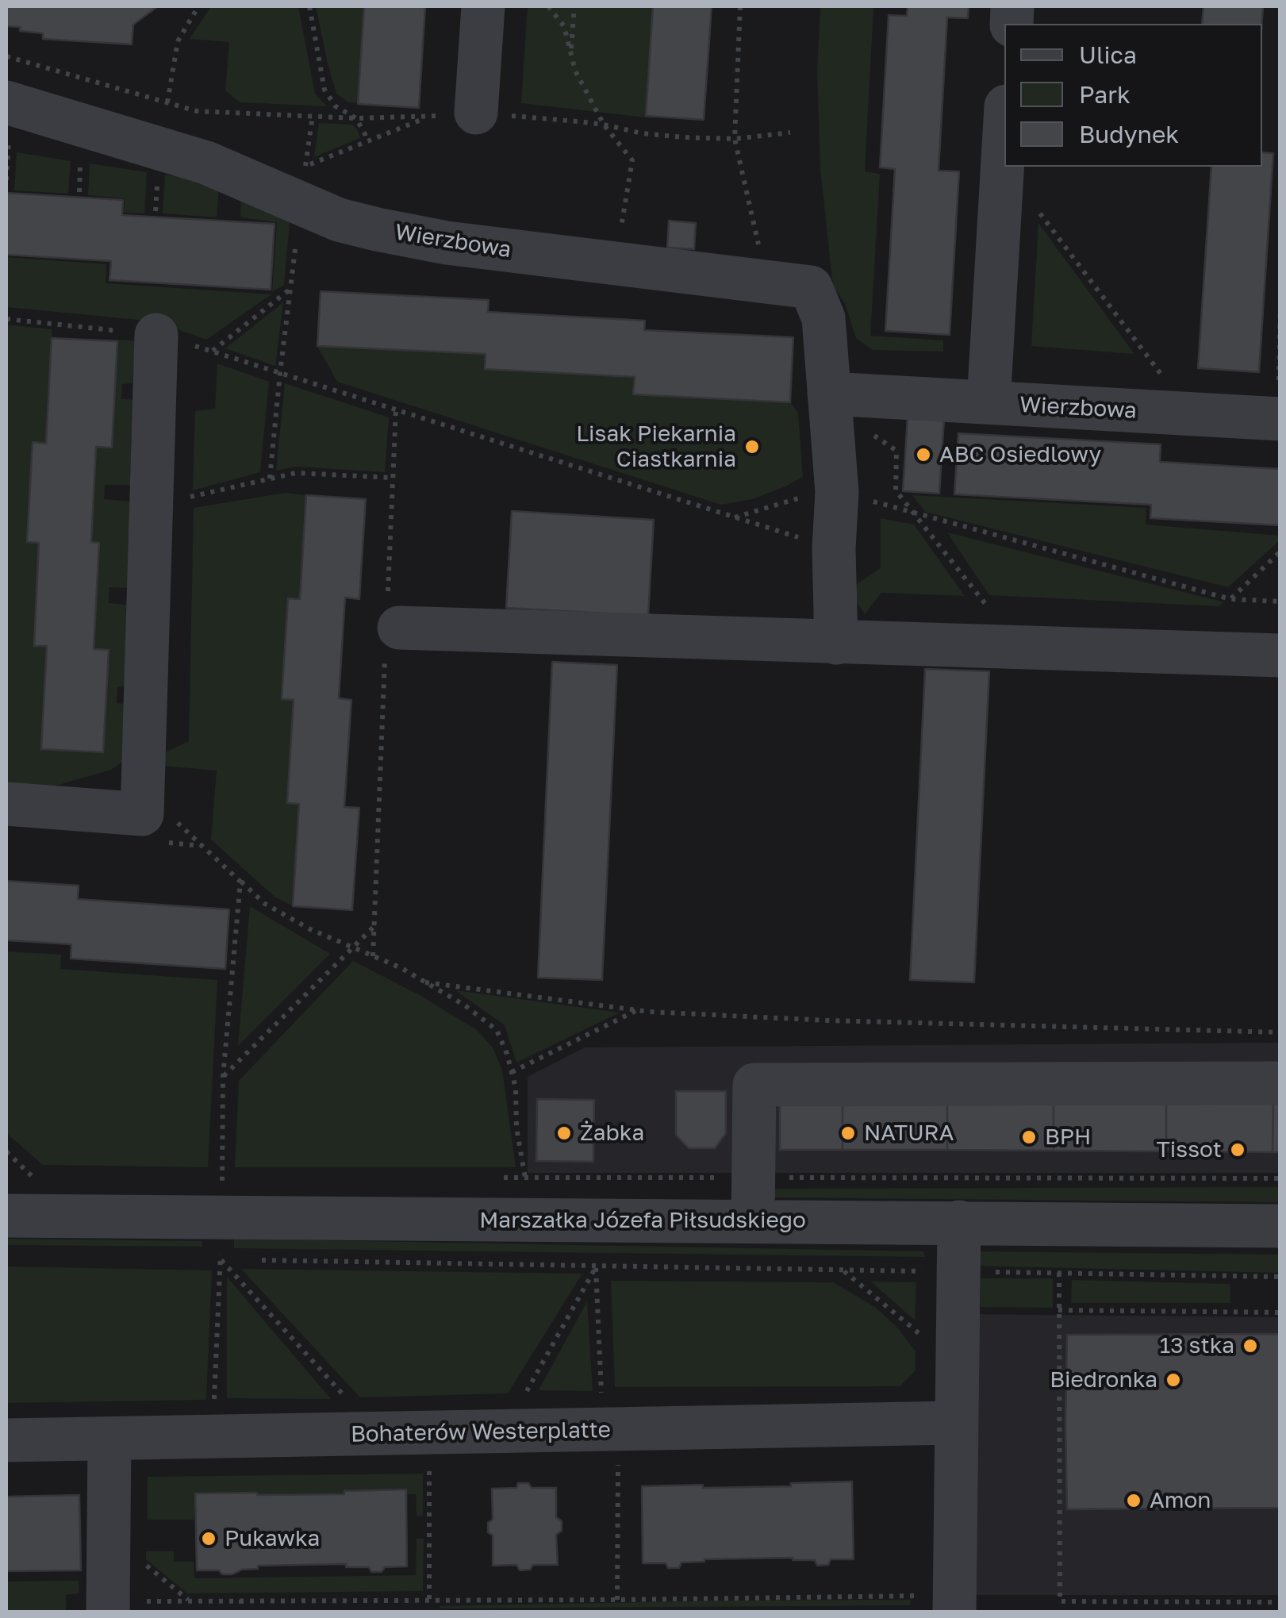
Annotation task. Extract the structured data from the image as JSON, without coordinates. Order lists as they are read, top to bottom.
{
  "streets": {
    "street": ["Wierzbowa", "Marszałka Józefa Piłsudskiego", "Bohaterów Westerplatte"]
  },
  "places": [
    "Lisak Piekarnia Ciastkarnia",
    "ABC Osiedlowy",
    "Żabka",
    "NATURA",
    "BPH",
    "Tissot",
    "13 stka",
    "Biedronka",
    "Amon",
    "Pukawka"
  ],
  "legend": ["Ulica", "Park", "Budynek"]
}
